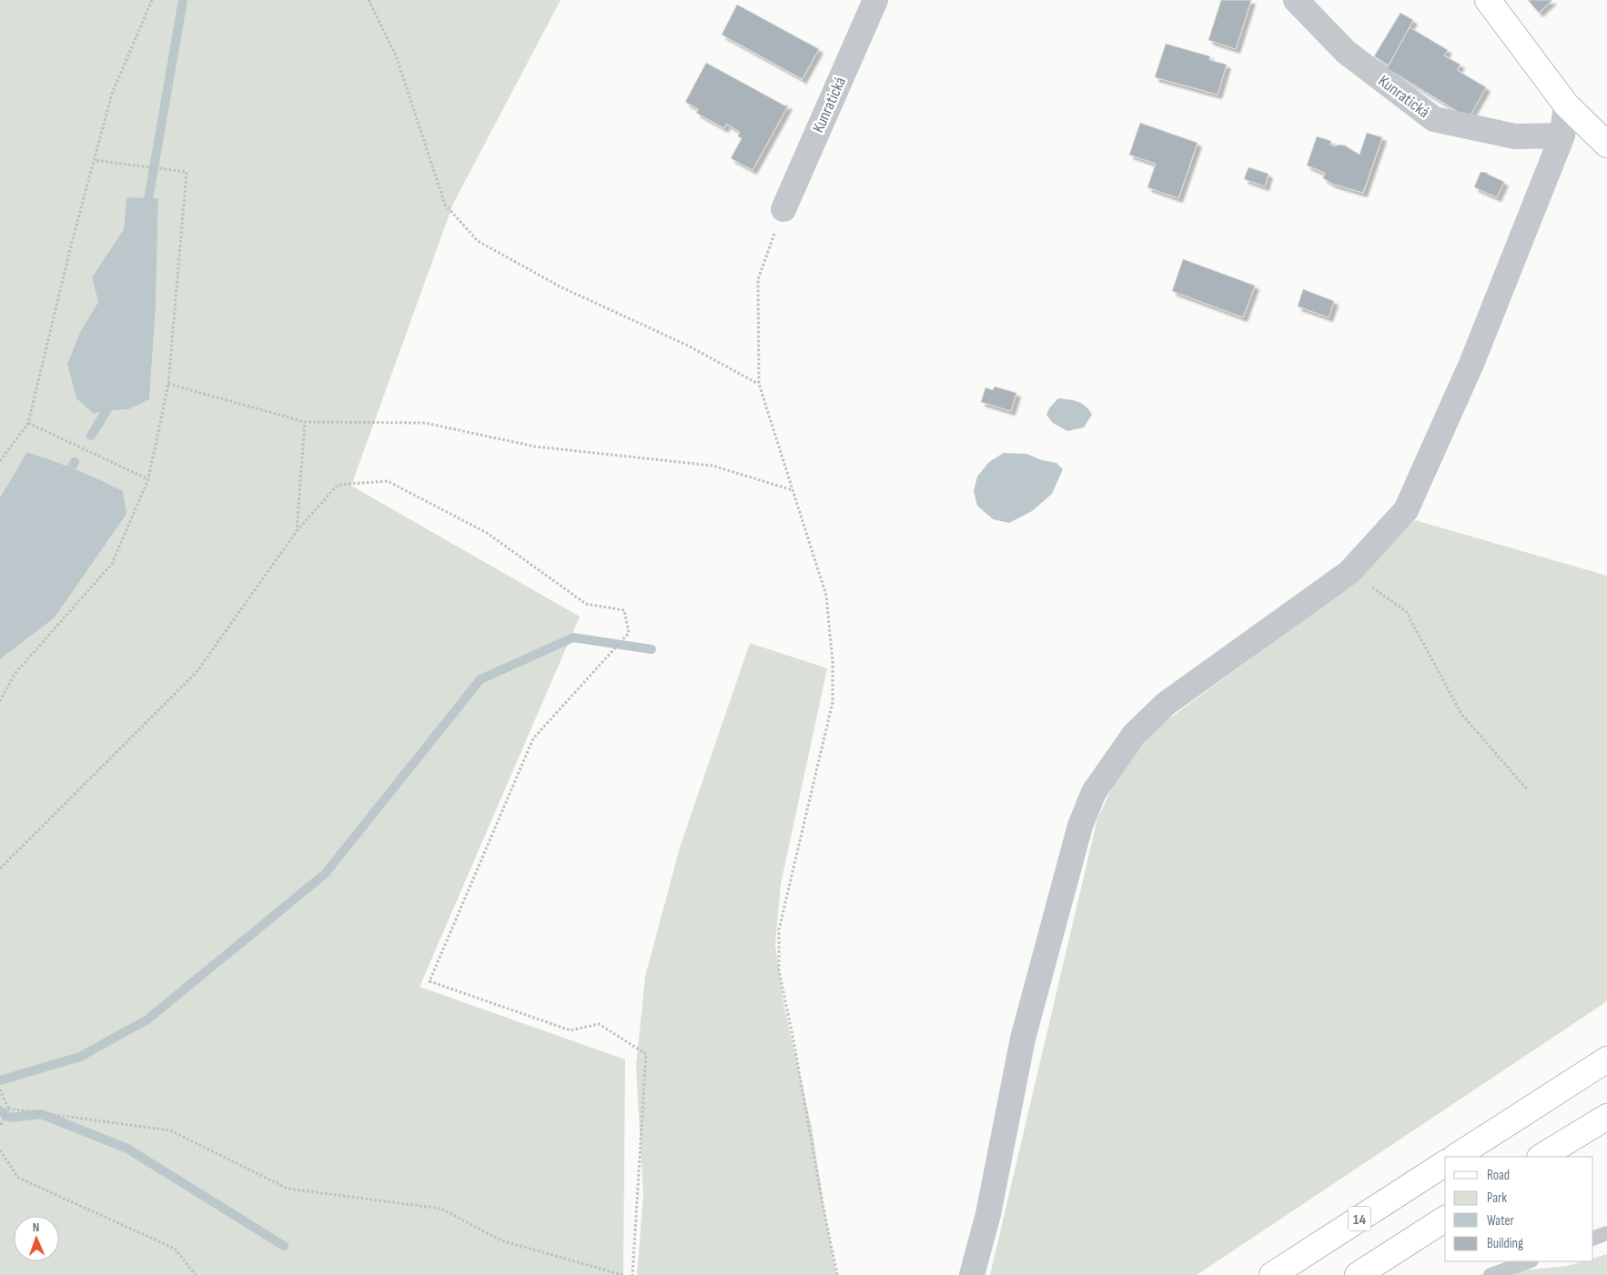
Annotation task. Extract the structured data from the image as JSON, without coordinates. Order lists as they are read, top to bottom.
{
  "streets": {
    "main road": ["14"],
    "street": ["Kunratická"]
  },
  "legend": [
    "Road",
    "Park",
    "Water",
    "Building"
  ],
  "north": "top"
}
